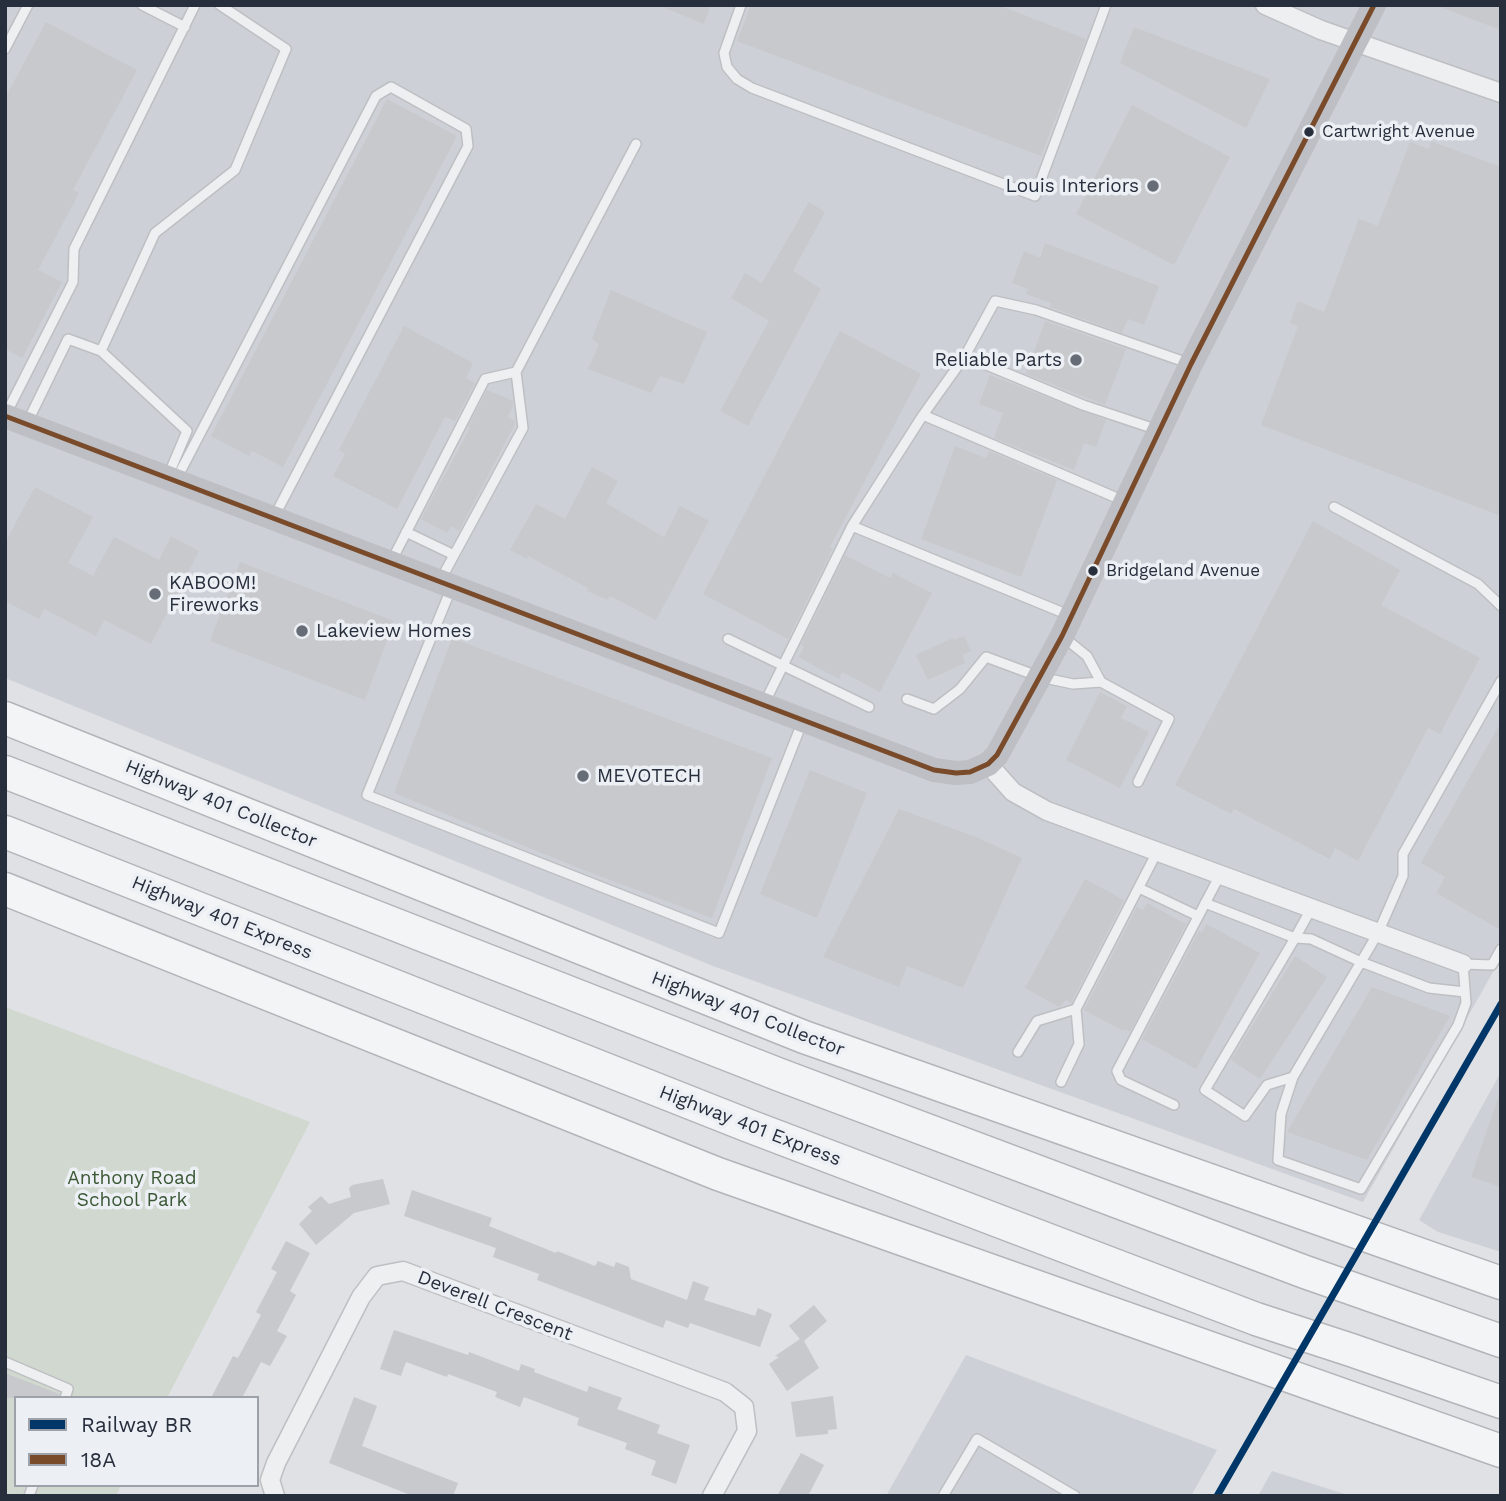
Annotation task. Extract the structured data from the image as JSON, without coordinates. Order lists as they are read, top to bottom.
{
  "streets": {
    "highway": ["Highway 401 Collector", "Highway 401 Express"],
    "street": ["Deverell Crescent"]
  },
  "parks": ["Anthony Road School Park"],
  "places": [
    "Cartwright Avenue",
    "Louis Interiors",
    "Reliable Parts",
    "Bridgeland Avenue",
    "KABOOM! Fireworks",
    "Lakeview Homes",
    "MEVOTECH"
  ],
  "lines": ["transit line 18A", "rail line BR"],
  "legend": ["Railway BR", "18A"]
}
